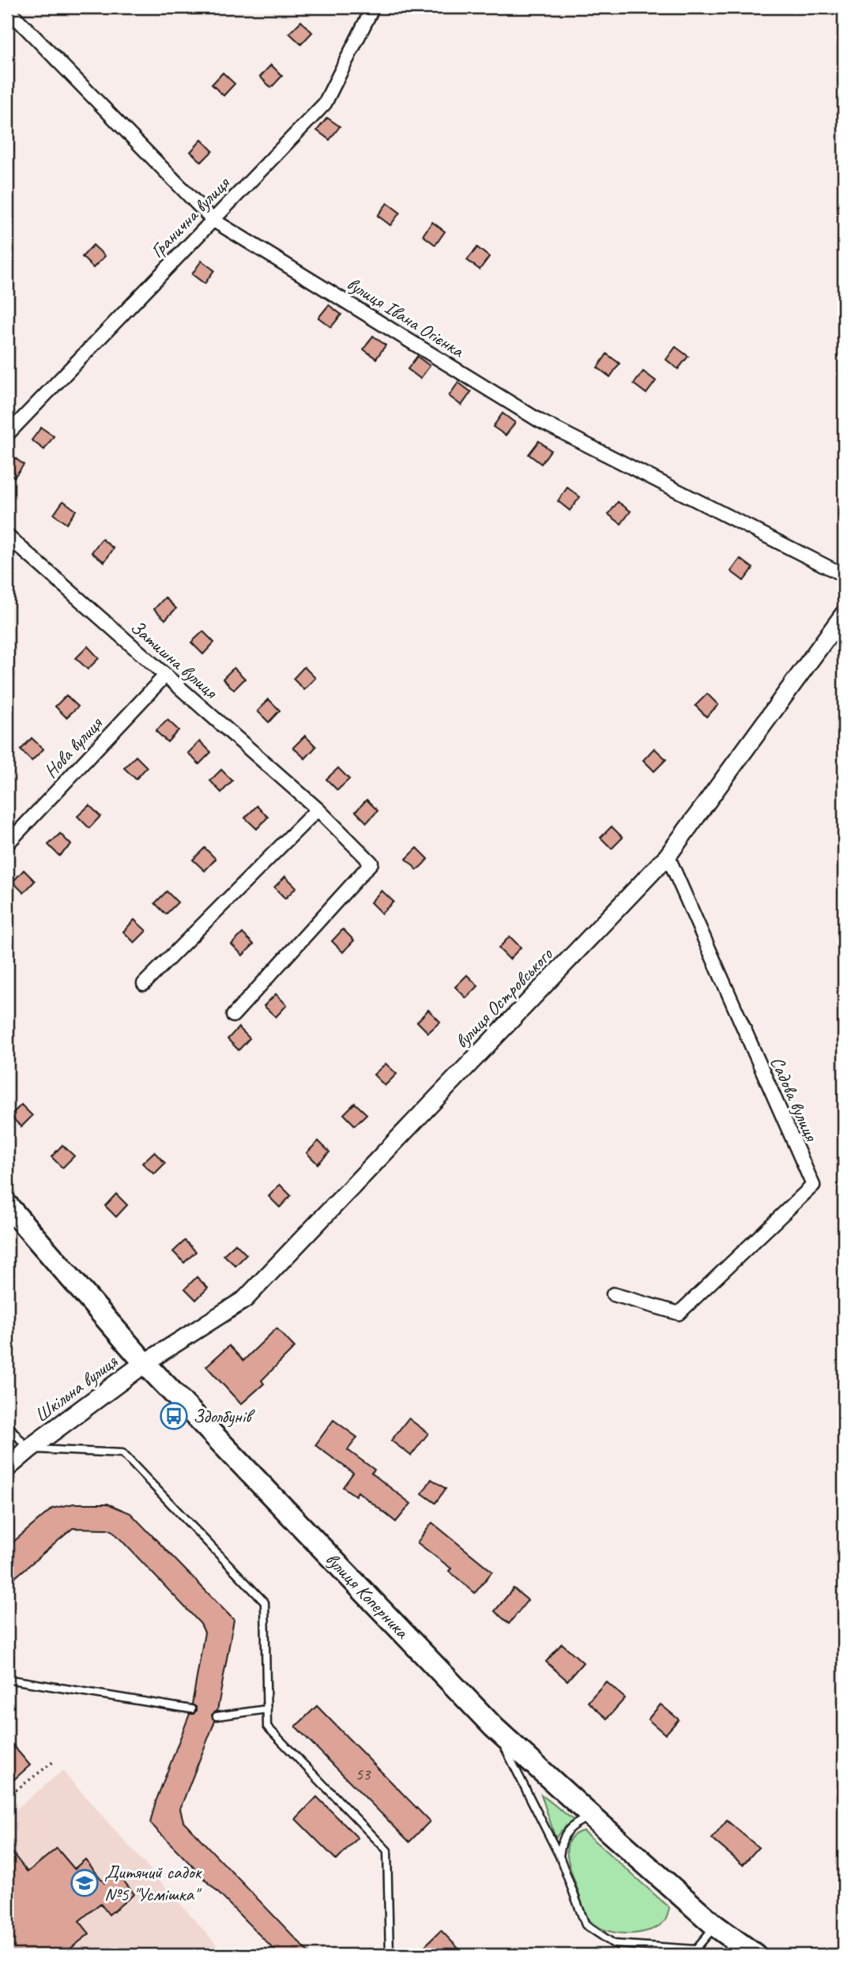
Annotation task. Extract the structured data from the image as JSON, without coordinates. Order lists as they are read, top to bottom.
{
  "streets": {
    "main road": ["Шкільна вулиця", "вулиця Коперника"],
    "street": [
      "Гранична вулиця",
      "вулиця Івана Огієнка",
      "Затишна вулиця",
      "Нова вулиця",
      "вулиця Островського",
      "Садова вулиця"
    ]
  },
  "crossings": [
    ["Гранична вулиця", "вулиця Івана Огієнка"],
    ["Затишна вулиця", "Нова вулиця"],
    ["вулиця Островського", "Садова вулиця"],
    ["вулиця Островського", "Шкільна вулиця"],
    ["вулиця Островського", "вулиця Коперника"],
    ["Шкільна вулиця", "вулиця Коперника"]
  ],
  "places": {
    "bus stop": ["Здолбунів"],
    "school or university": ["Дитячий садок №5 \"Усмішка\""]
  },
  "house_numbers": ["53"]
}
